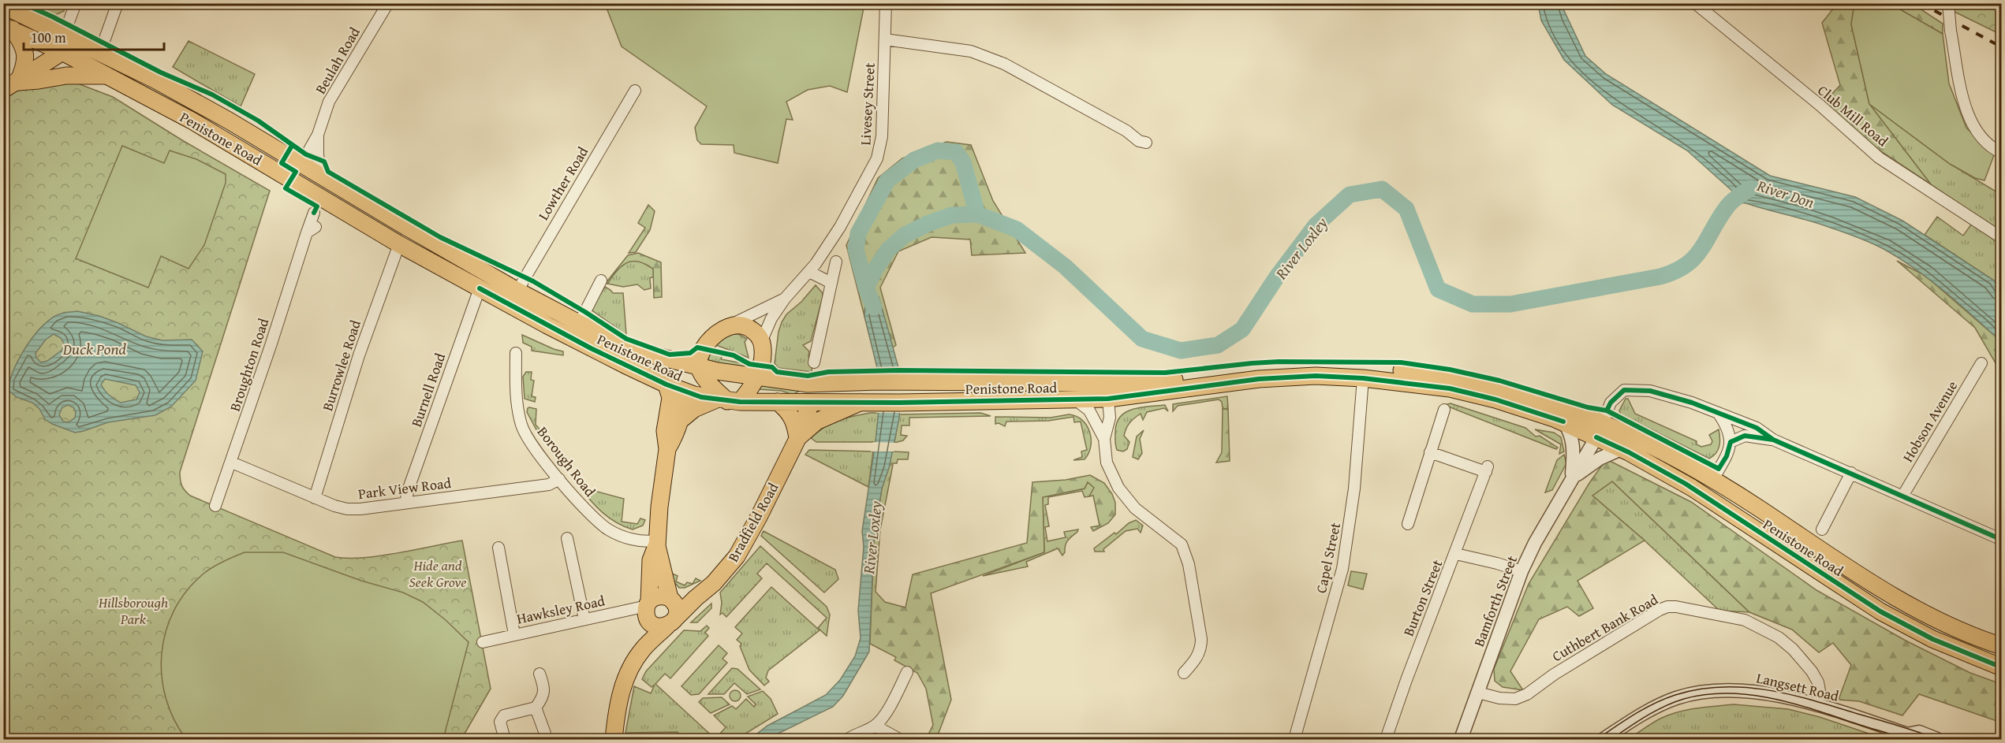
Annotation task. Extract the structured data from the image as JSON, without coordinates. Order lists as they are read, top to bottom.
{
  "streets": {
    "main road": ["Penistone Road", "Bradfield Road"],
    "street": [
      "Beulah Road",
      "Livesey Street",
      "Club Mill Road",
      "Lowther Road",
      "Broughton Road",
      "Burrowlee Road",
      "Burnell Road",
      "Hobson Avenue",
      "Borough Road",
      "Park View Road",
      "Capel Street",
      "Burton Street",
      "Bamforth Street",
      "Hawksley Road",
      "Cuthbert Bank Road",
      "Langsett Road"
    ]
  },
  "crossings": [
    ["Beulah Road", "Penistone Road"],
    ["Penistone Road", "Lowther Road"],
    ["Penistone Road", "Burrowlee Road"],
    ["Penistone Road", "Burnell Road"],
    ["Penistone Road", "Bradfield Road"],
    ["Penistone Road", "Capel Street"],
    ["Penistone Road", "Bamforth Street"],
    ["Broughton Road", "Park View Road"],
    ["Burrowlee Road", "Park View Road"],
    ["Burnell Road", "Park View Road"],
    ["Borough Road", "Park View Road"],
    ["Borough Road", "Bradfield Road"],
    ["Bradfield Road", "Hawksley Road"],
    ["Bamforth Street", "Cuthbert Bank Road"],
    ["Cuthbert Bank Road", "Langsett Road"]
  ],
  "water": ["River Don", "River Loxley", "Duck Pond"],
  "parks": ["Hide and Seek Grove", "Hillsborough Park"],
  "scale_bar": "100 m"
}
